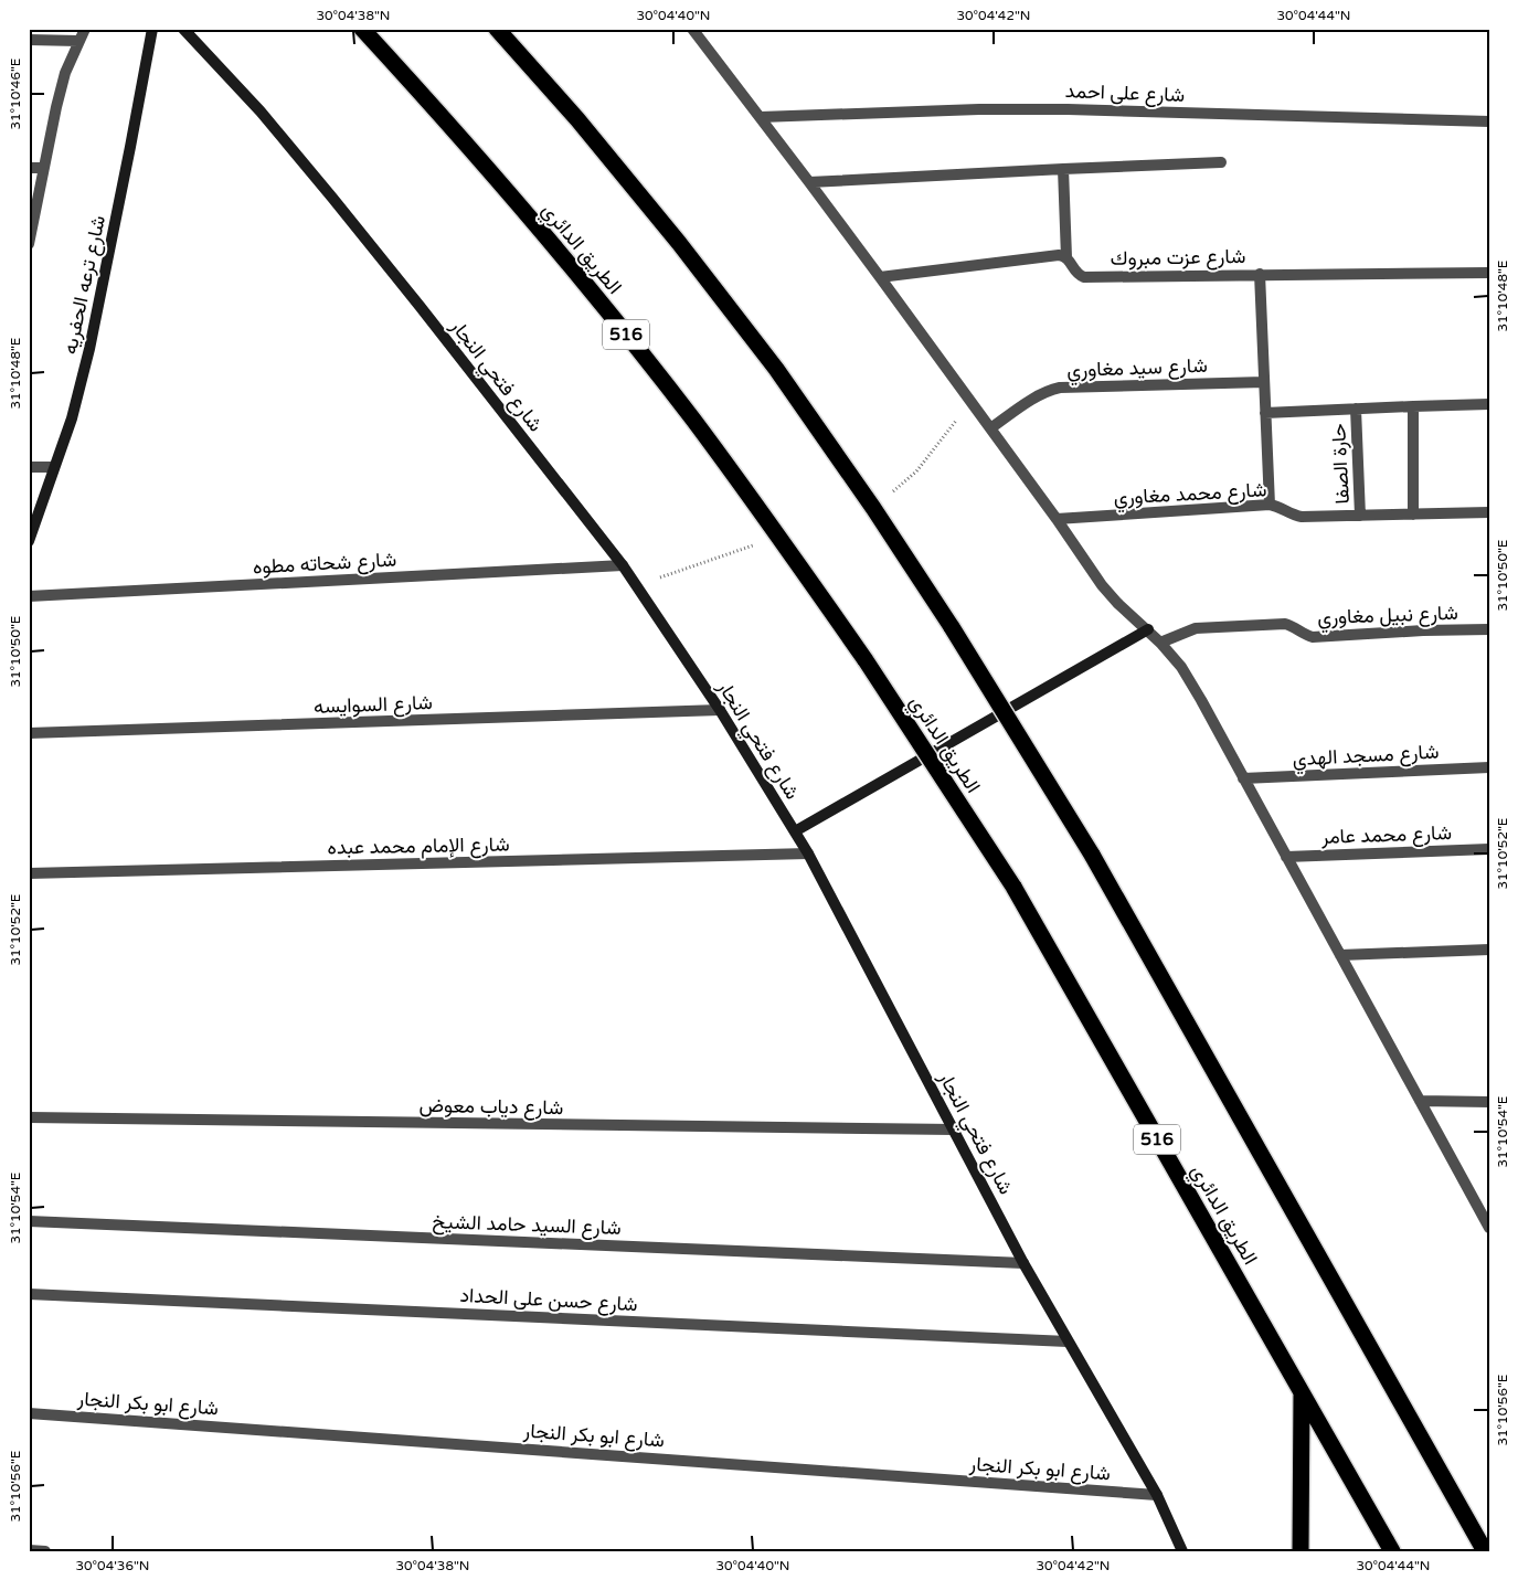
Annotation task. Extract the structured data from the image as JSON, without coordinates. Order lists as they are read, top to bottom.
{
  "streets": {
    "highway": ["الطريق الدائري", "516"],
    "street": [
      "شارع على احمد",
      "شارع عزت مبروك",
      "شارع ترعه الحفريه",
      "شارع سيد مغاوري",
      "شارع فتحي النجار",
      "حارة الصفا",
      "شارع محمد مغاوري",
      "شارع شحاته مطوه",
      "شارع نبيل مغاوري",
      "شارع السوايسه",
      "شارع مسجد الهدي",
      "شارع محمد عامر",
      "شارع الإمام محمد عبده",
      "شارع دياب معوض",
      "شارع السيد حامد الشيخ",
      "شارع حسن على الحداد",
      "شارع ابو بكر النجار"
    ]
  },
  "crossings": [
    ["شارع فتحي النجار", "شارع شحاته مطوه"],
    ["شارع فتحي النجار", "شارع السوايسه"],
    ["شارع فتحي النجار", "شارع الإمام محمد عبده"],
    ["شارع فتحي النجار", "شارع دياب معوض"],
    ["شارع فتحي النجار", "شارع السيد حامد الشيخ"],
    ["شارع فتحي النجار", "شارع حسن على الحداد"],
    ["شارع فتحي النجار", "شارع ابو بكر النجار"],
    ["حارة الصفا", "شارع محمد مغاوري"]
  ],
  "coordinates": [
    "30°04'38\"N",
    "30°04'40\"N",
    "30°04'42\"N",
    "30°04'44\"N",
    "31°10'46\"E",
    "31°10'48\"E",
    "31°10'50\"E",
    "31°10'52\"E",
    "31°10'54\"E",
    "31°10'56\"E",
    "30°04'36\"N"
  ]
}
